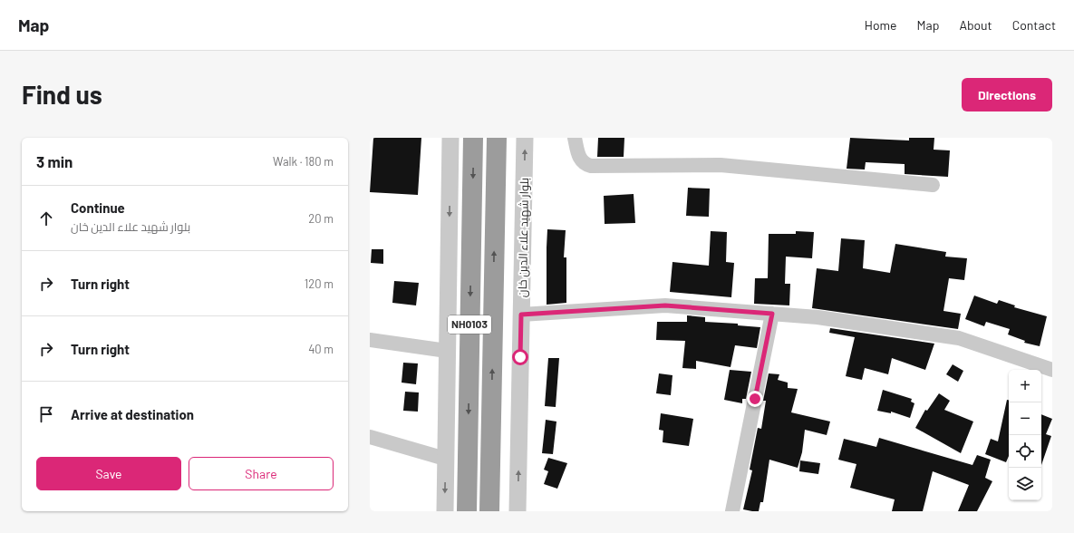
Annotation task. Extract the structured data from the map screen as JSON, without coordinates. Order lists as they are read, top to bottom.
{
  "streets": {
    "highway": ["NH0103"],
    "street": ["بلوار شهید علاء الدین خان"]
  },
  "page": {
    "header": "Map",
    "nav": [
      "Home",
      "Map",
      "About",
      "Contact"
    ],
    "buttons": [
      "Directions",
      ["Save", "Share"]
    ],
    "title": "Find us",
    "heading": ["3 min", "Walk · 180 m"],
    "list": [
      ["Continue", "بلوار شهید علاء الدین خان", "20 m"],
      ["Turn right", "120 m"],
      ["Turn right", "40 m"],
      "Arrive at destination"
    ],
    "map_buttons": ["+", "−"]
  }
}
